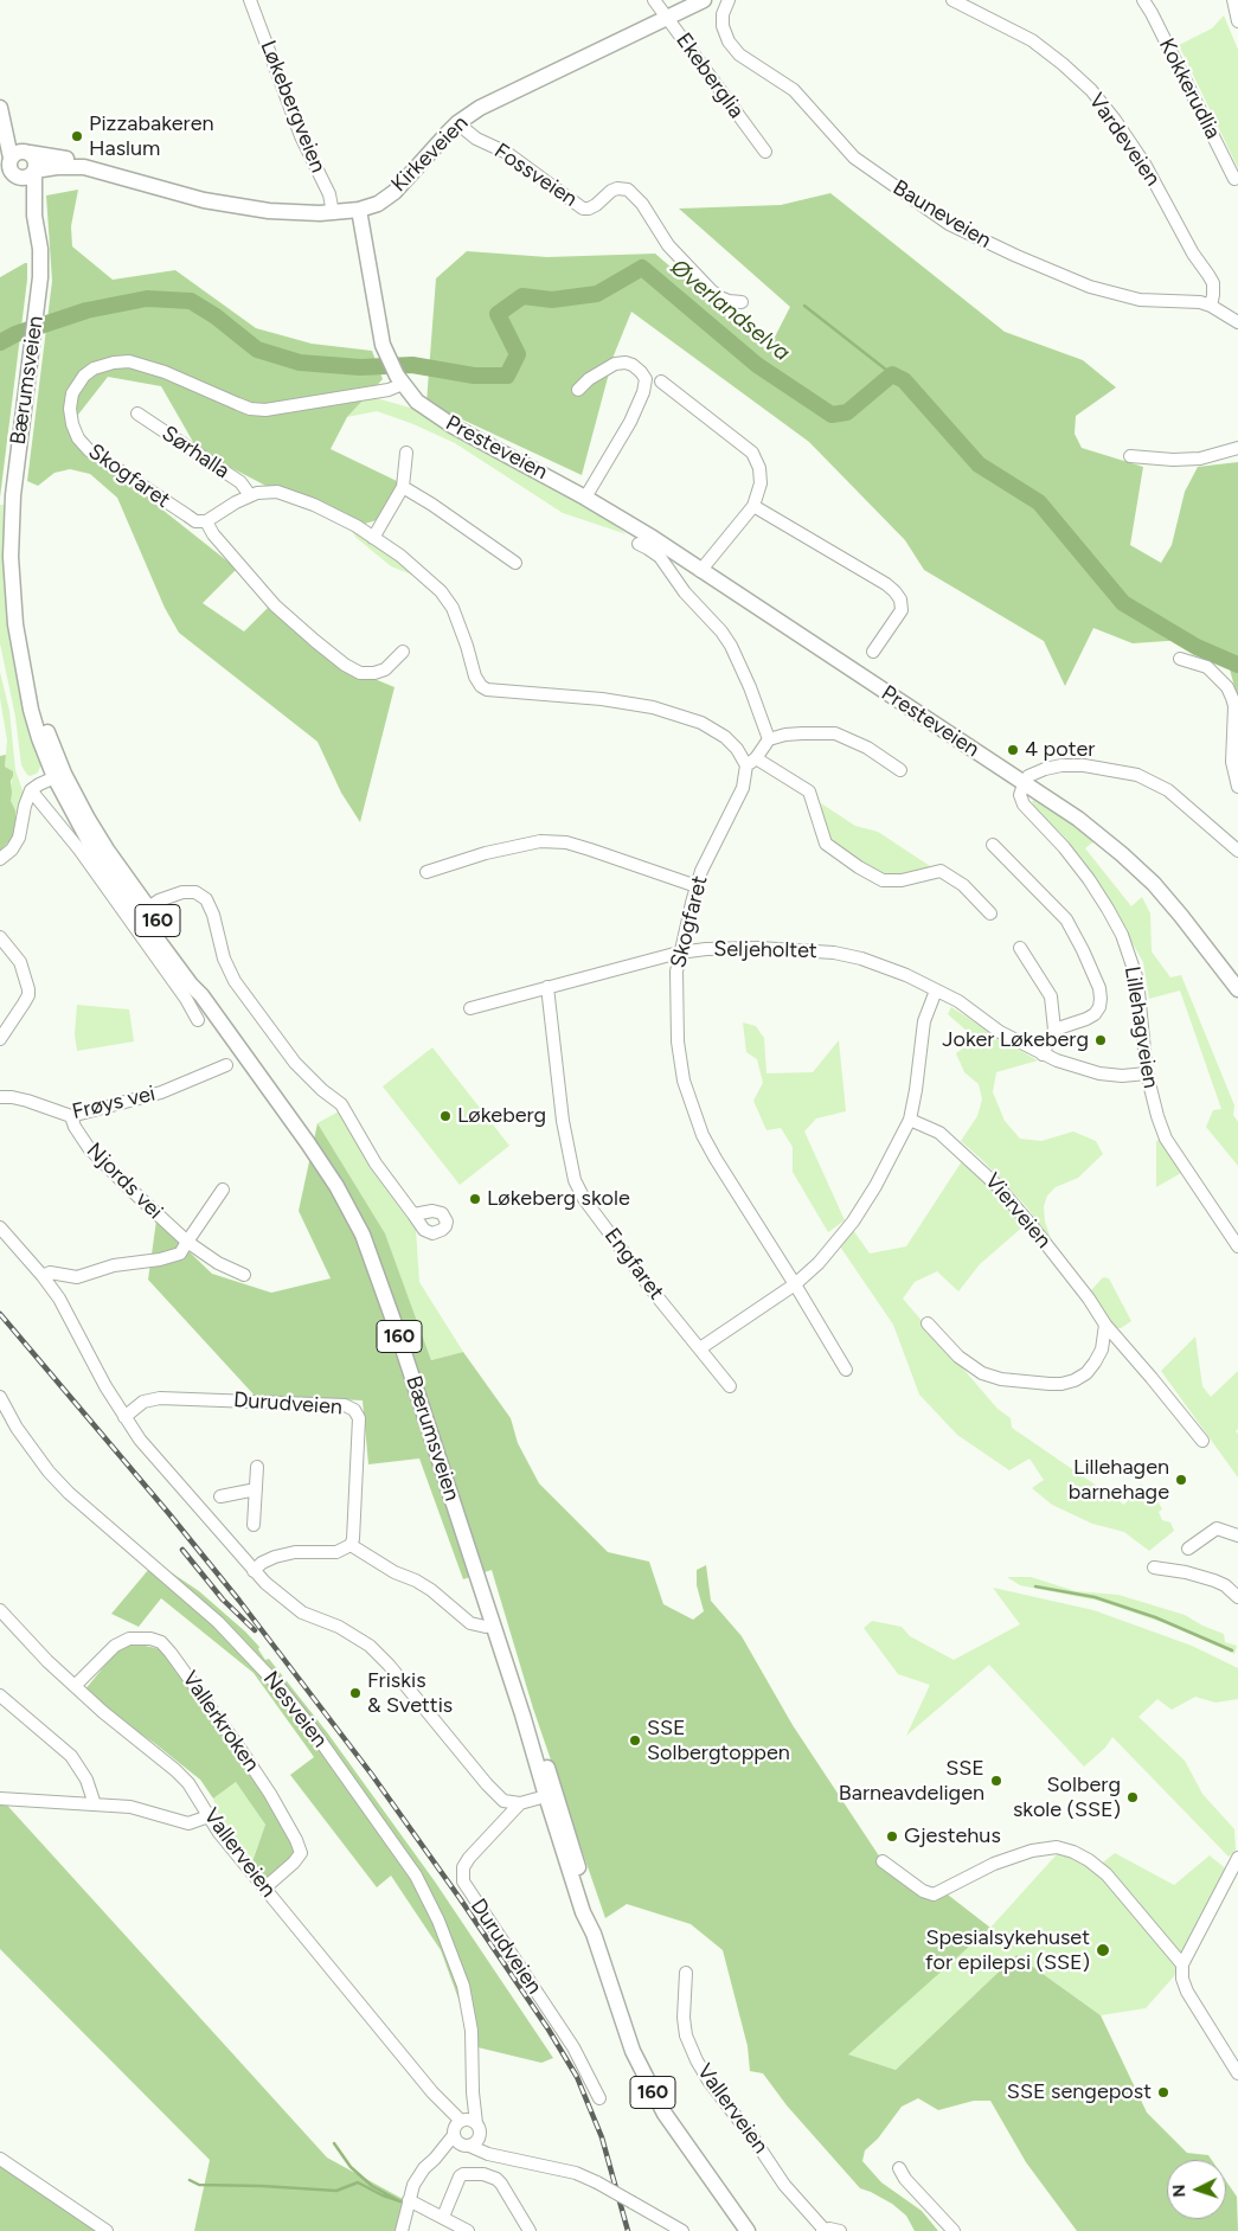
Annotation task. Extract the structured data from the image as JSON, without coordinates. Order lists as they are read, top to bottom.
{
  "streets": {
    "main road": [
      "Kirkeveien",
      "Bærumsveien",
      "Presteveien",
      "160"
    ],
    "street": [
      "Ekeberglia",
      "Kokkerudlia",
      "Løkebergveien",
      "Vardeveien",
      "Fossveien",
      "Bauneveien",
      "Sørhalla",
      "Skogfaret",
      "Seljeholtet",
      "Lillehagveien",
      "Frøys vei",
      "Njords vei",
      "Vierveien",
      "Engfaret",
      "Durudveien",
      "Nesveien",
      "Vallerkroken",
      "Vallerveien"
    ]
  },
  "crossings": [
    ["Ekeberglia", "Kirkeveien"],
    ["Løkebergveien", "Kirkeveien"],
    ["Vardeveien", "Bauneveien"],
    ["Kirkeveien", "Fossveien"],
    ["Kirkeveien", "Bærumsveien"],
    ["Kirkeveien", "160"],
    ["Bærumsveien", "160"],
    ["Presteveien", "Skogfaret"],
    ["Presteveien", "Lillehagveien"],
    ["Sørhalla", "Skogfaret"],
    ["Skogfaret", "Seljeholtet"],
    ["Seljeholtet", "Lillehagveien"],
    ["Seljeholtet", "Engfaret"],
    ["Frøys vei", "Njords vei"],
    ["Nesveien", "Vallerveien"],
    ["Vallerkroken", "Vallerveien"]
  ],
  "water": ["Øverlandselva"],
  "places": [
    "Pizzabakeren Haslum",
    "4 poter",
    "Joker Løkeberg",
    "Løkeberg",
    "Løkeberg skole",
    "Lillehagen barnehage",
    "Friskis & Svettis",
    "SSE Solbergtoppen",
    "SSE Barneavdeligen",
    "Solberg skole (SSE)",
    "Gjestehus",
    "Spesialsykehuset for epilepsi (SSE)",
    "SSE sengepost"
  ],
  "north": "left"
}
